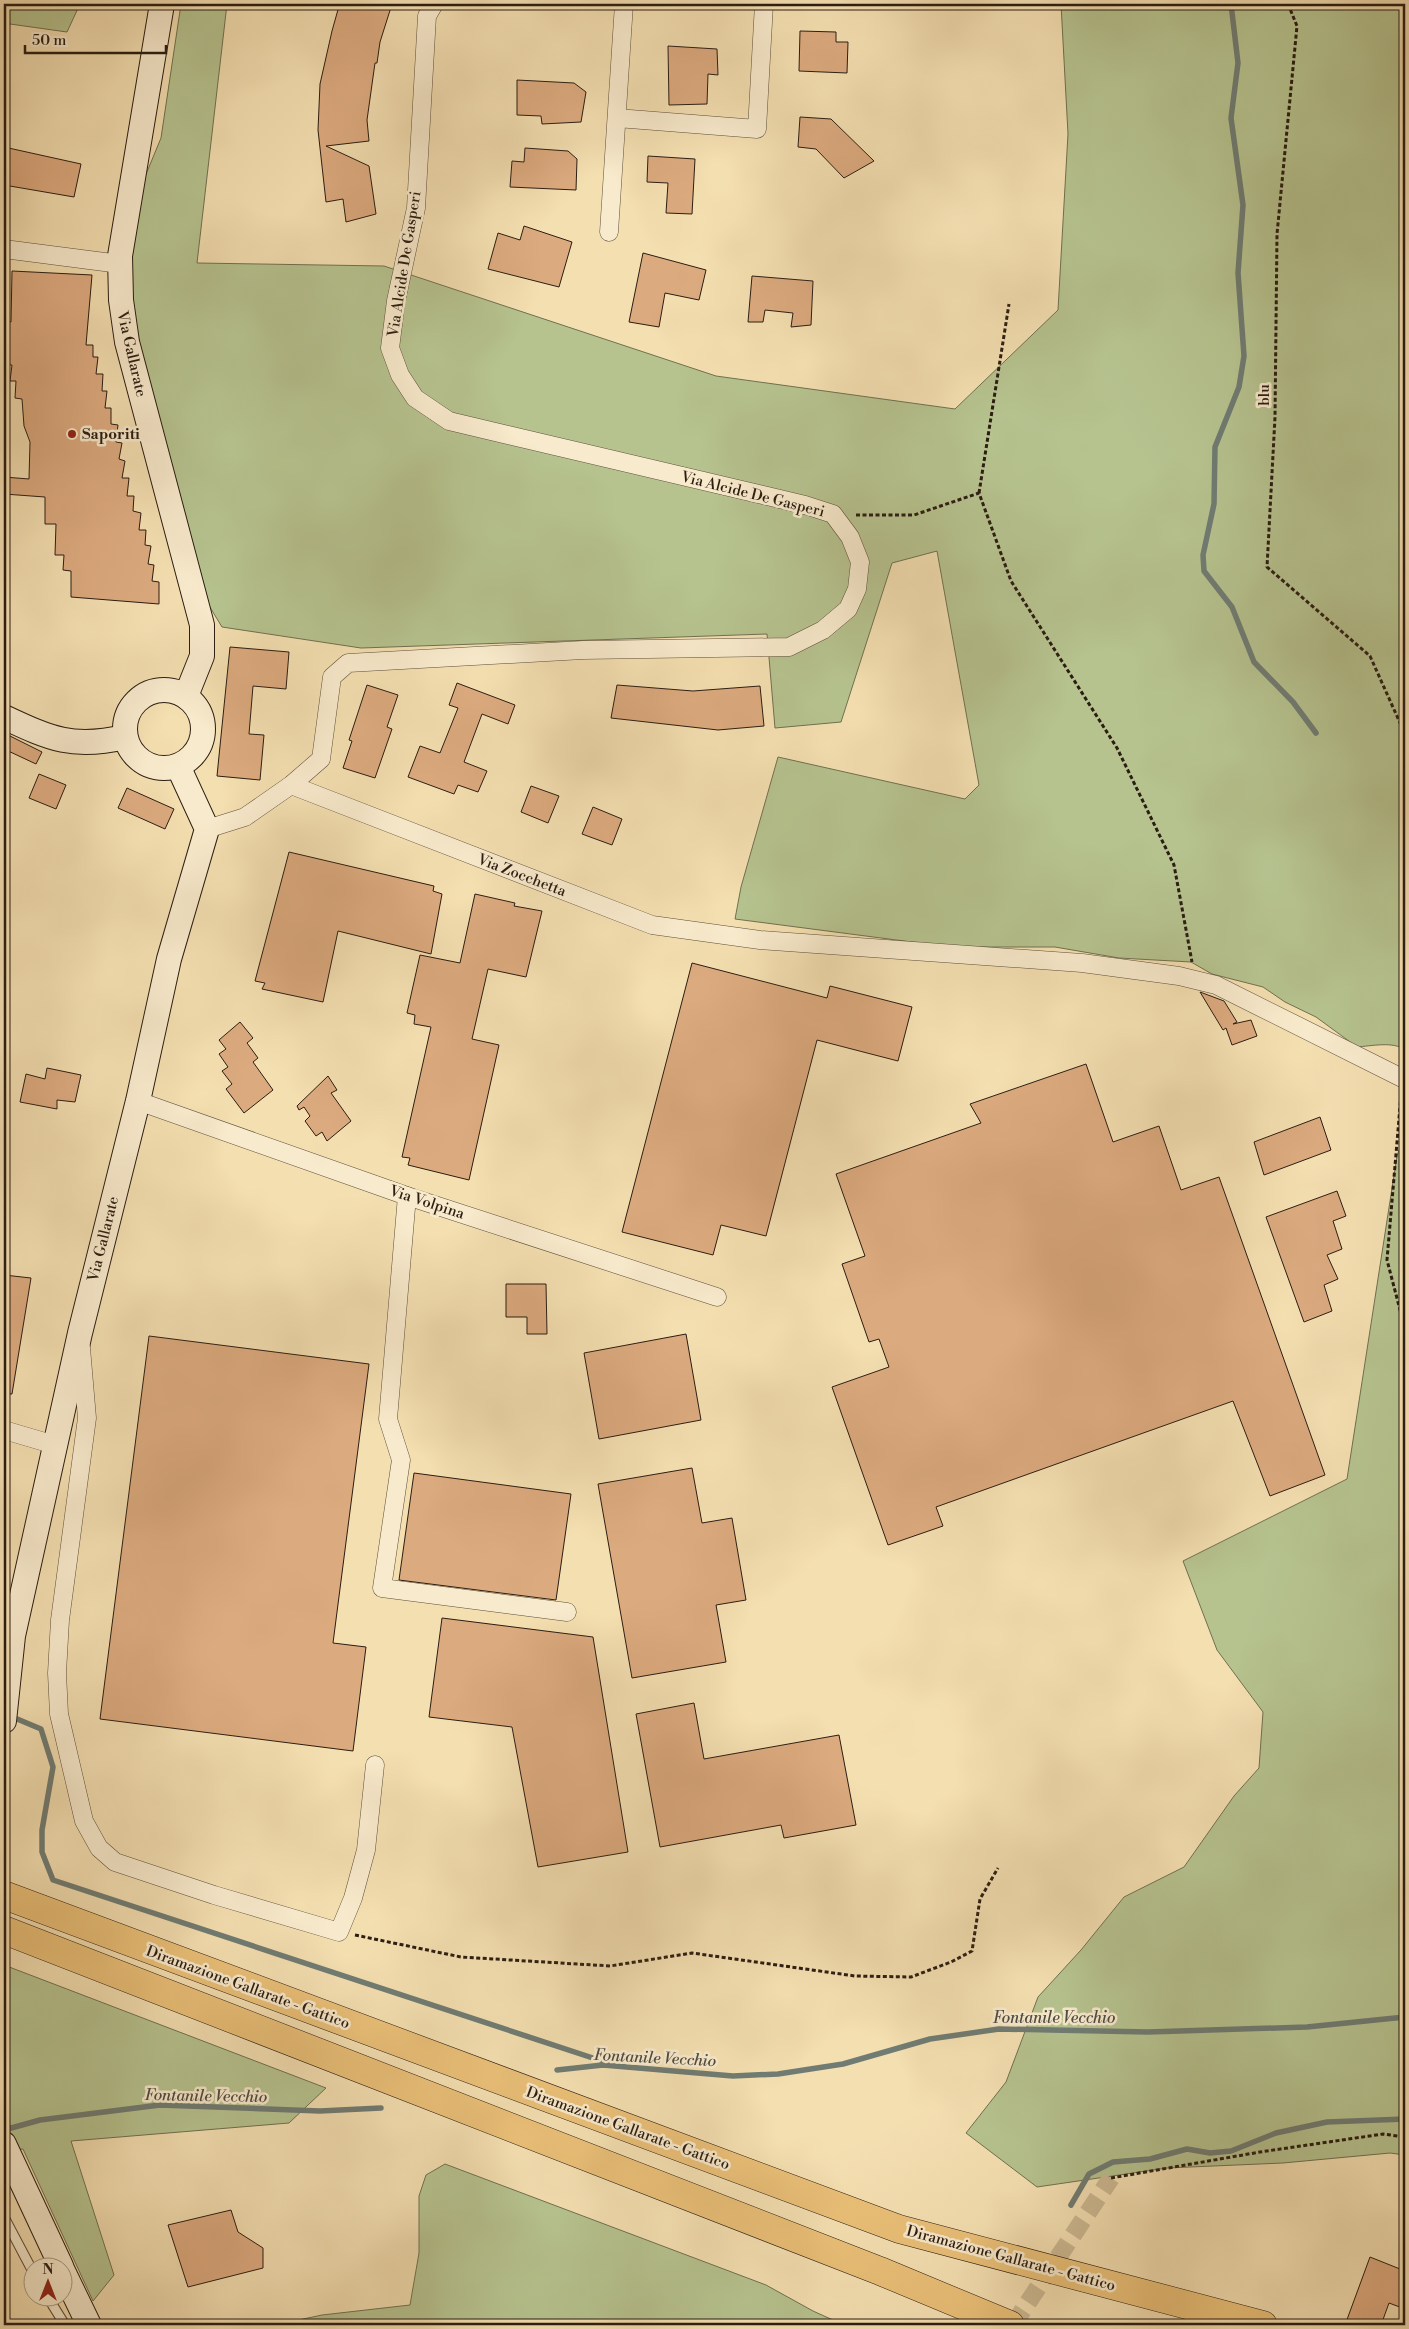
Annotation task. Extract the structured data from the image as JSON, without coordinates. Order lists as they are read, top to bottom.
{
  "streets": {
    "highway": ["Diramazione Gallarate - Gattico"],
    "main road": ["Via Gallarate"],
    "street": ["Via Alcide De Gasperi", "Via Zocchetta", "Via Volpina"],
    "path": ["blu"]
  },
  "crossings": [
    ["Via Alcide De Gasperi", "Via Gallarate"],
    ["Via Alcide De Gasperi", "Via Zocchetta"],
    ["Via Gallarate", "Via Volpina"]
  ],
  "water": ["Fontanile Vecchio"],
  "places": ["Saporiti"],
  "scale_bar": "50 m",
  "north": "top"
}
